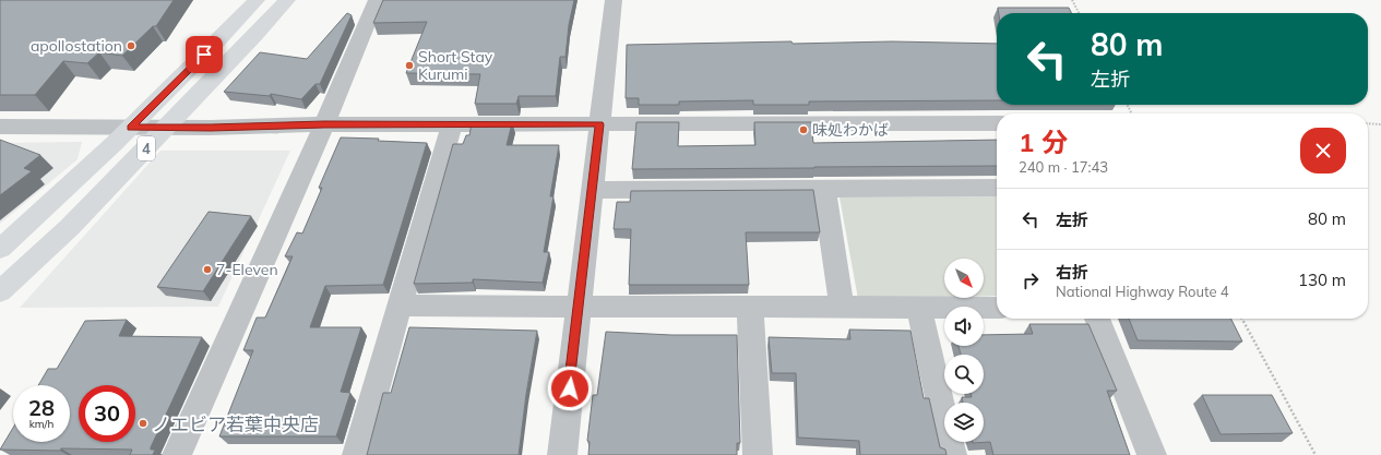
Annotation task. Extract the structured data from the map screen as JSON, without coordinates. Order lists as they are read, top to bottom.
{
  "streets": {
    "highway": ["4"]
  },
  "places": [
    "apollostation",
    "Short Stay Kurumi",
    "味処わかば",
    "7-Eleven",
    "ノエビア若葉中央店"
  ],
  "north": "bottom right",
  "page": {
    "turn": ["80 m", "左折"],
    "heading": ["1 分", "240 m · 17:43"],
    "list": [
      {
        "name": "左折",
        "value": "80 m"
      },
      {
        "name": "右折",
        "note": "National Highway Route 4",
        "value": "130 m"
      }
    ],
    "speed": "28 km/h",
    "limit": "30"
  }
}
